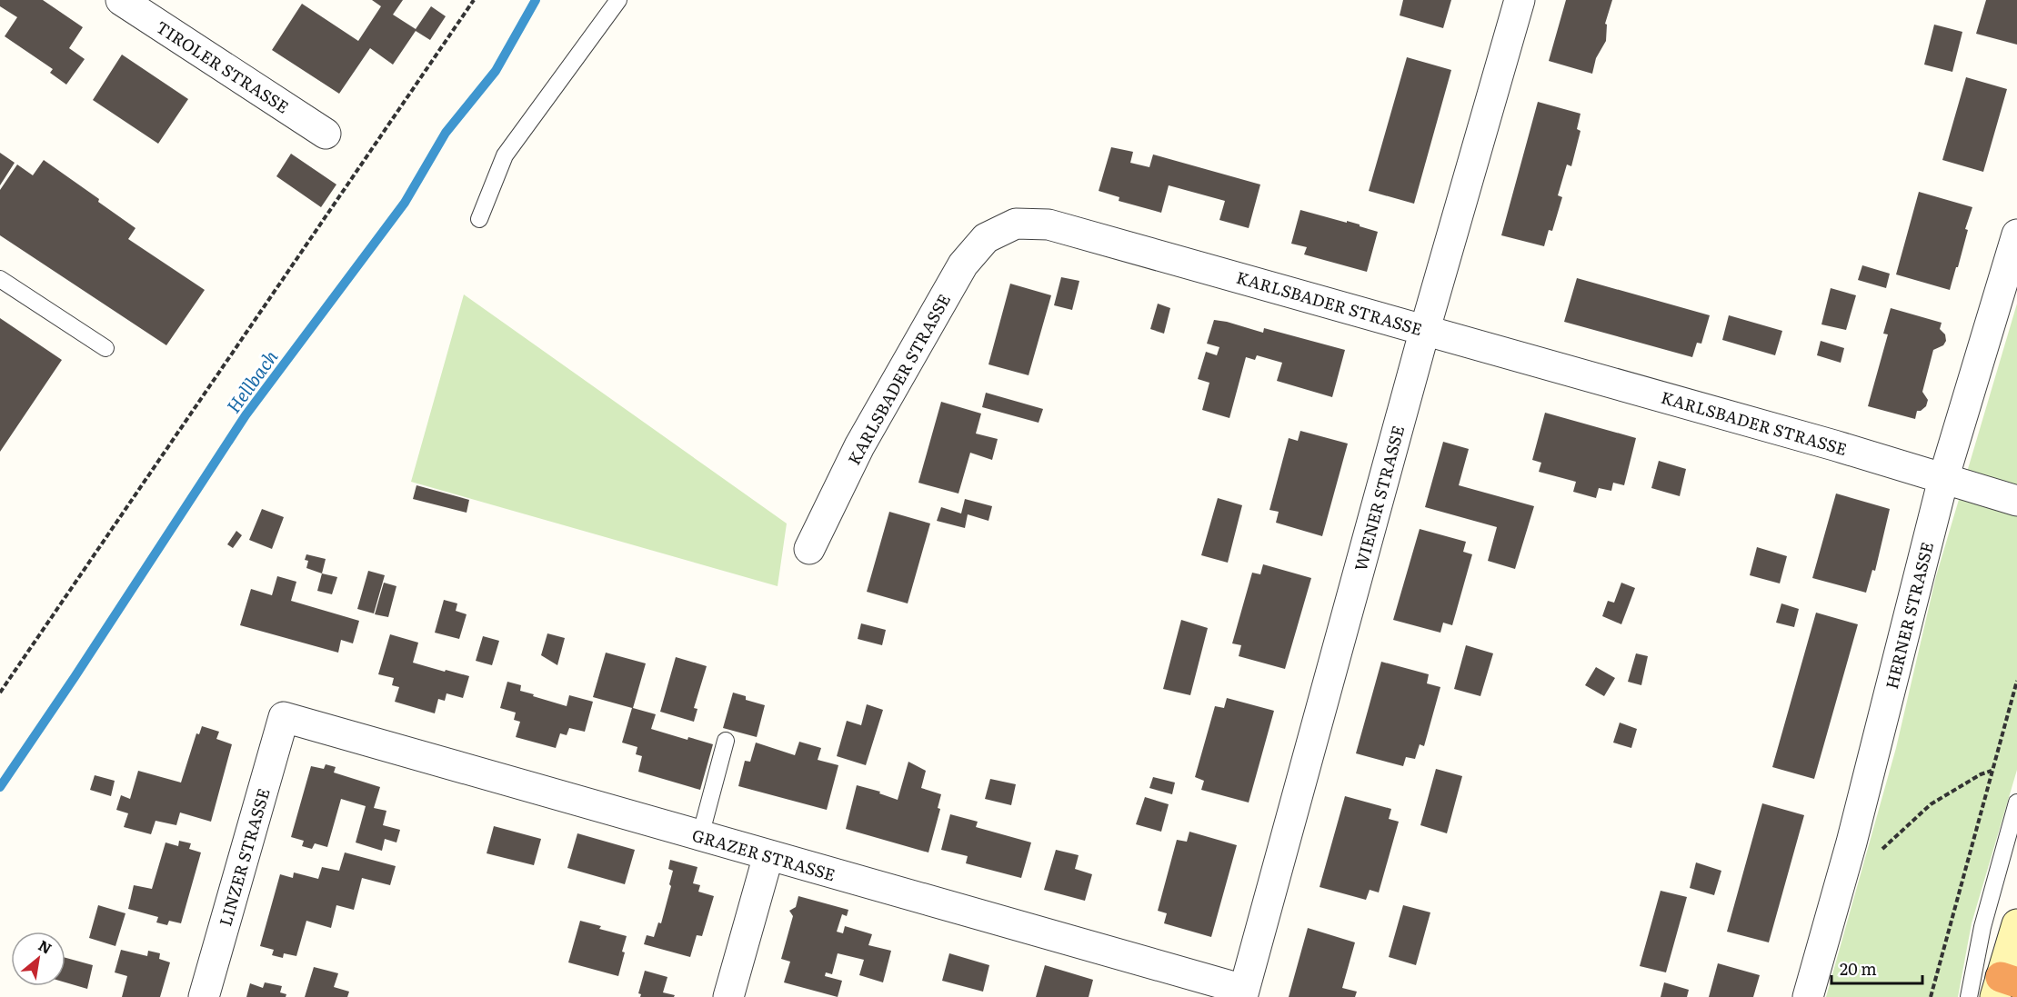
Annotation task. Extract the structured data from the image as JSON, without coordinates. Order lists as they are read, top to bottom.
{
  "streets": {
    "street": [
      "TIROLER STRASSE",
      "KARLSBADER STRASSE",
      "WIENER STRASSE",
      "HERNER STRASSE",
      "GRAZER STRASSE",
      "LINZER STRASSE"
    ]
  },
  "crossings": [
    ["KARLSBADER STRASSE", "WIENER STRASSE"],
    ["KARLSBADER STRASSE", "HERNER STRASSE"],
    ["WIENER STRASSE", "GRAZER STRASSE"],
    ["GRAZER STRASSE", "LINZER STRASSE"]
  ],
  "water": ["Hellbach"],
  "scale_bar": "20 m",
  "north": "top right"
}
